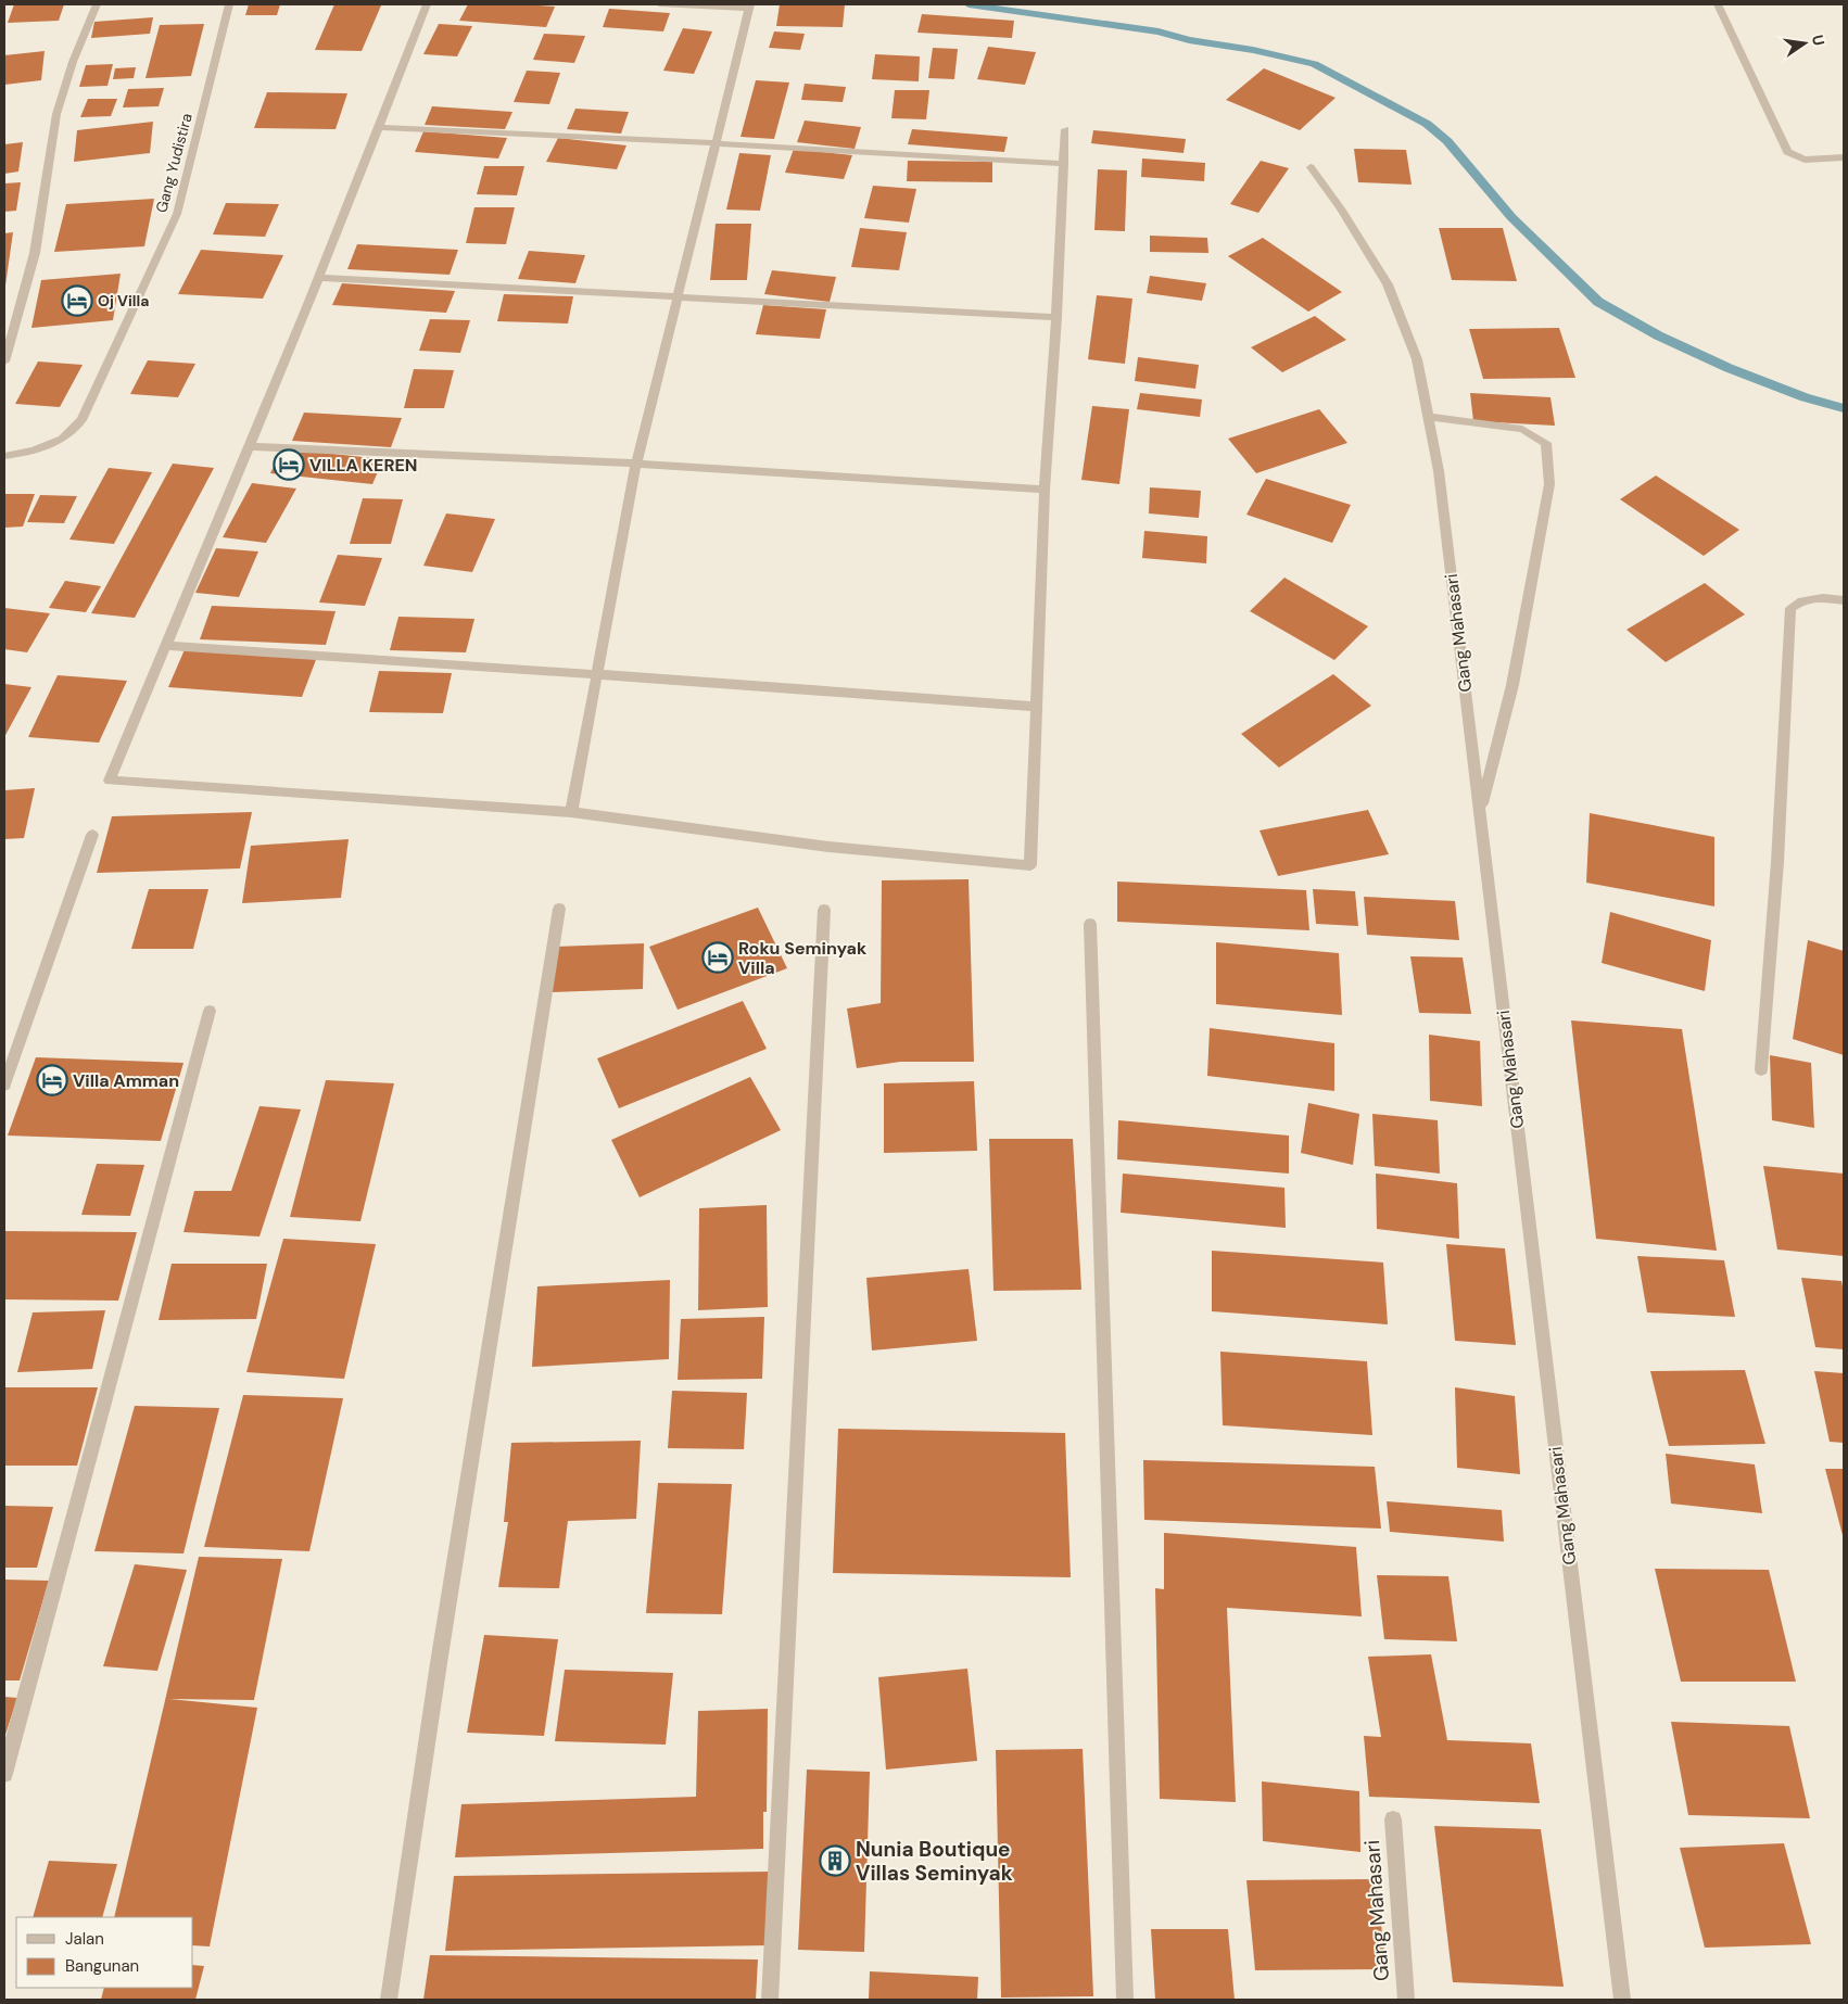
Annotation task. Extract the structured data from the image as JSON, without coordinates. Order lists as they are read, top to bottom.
{
  "streets": {
    "street": ["Gang Yudistira", "Gang Mahasari"]
  },
  "places": {
    "hotel": [
      "Oj Villa",
      "VILLA KEREN",
      "Roku Seminyak Villa",
      "Villa Amman"
    ],
    "building": ["Nunia Boutique Villas Seminyak"]
  },
  "legend": ["Jalan", "Bangunan"],
  "north": "right"
}
